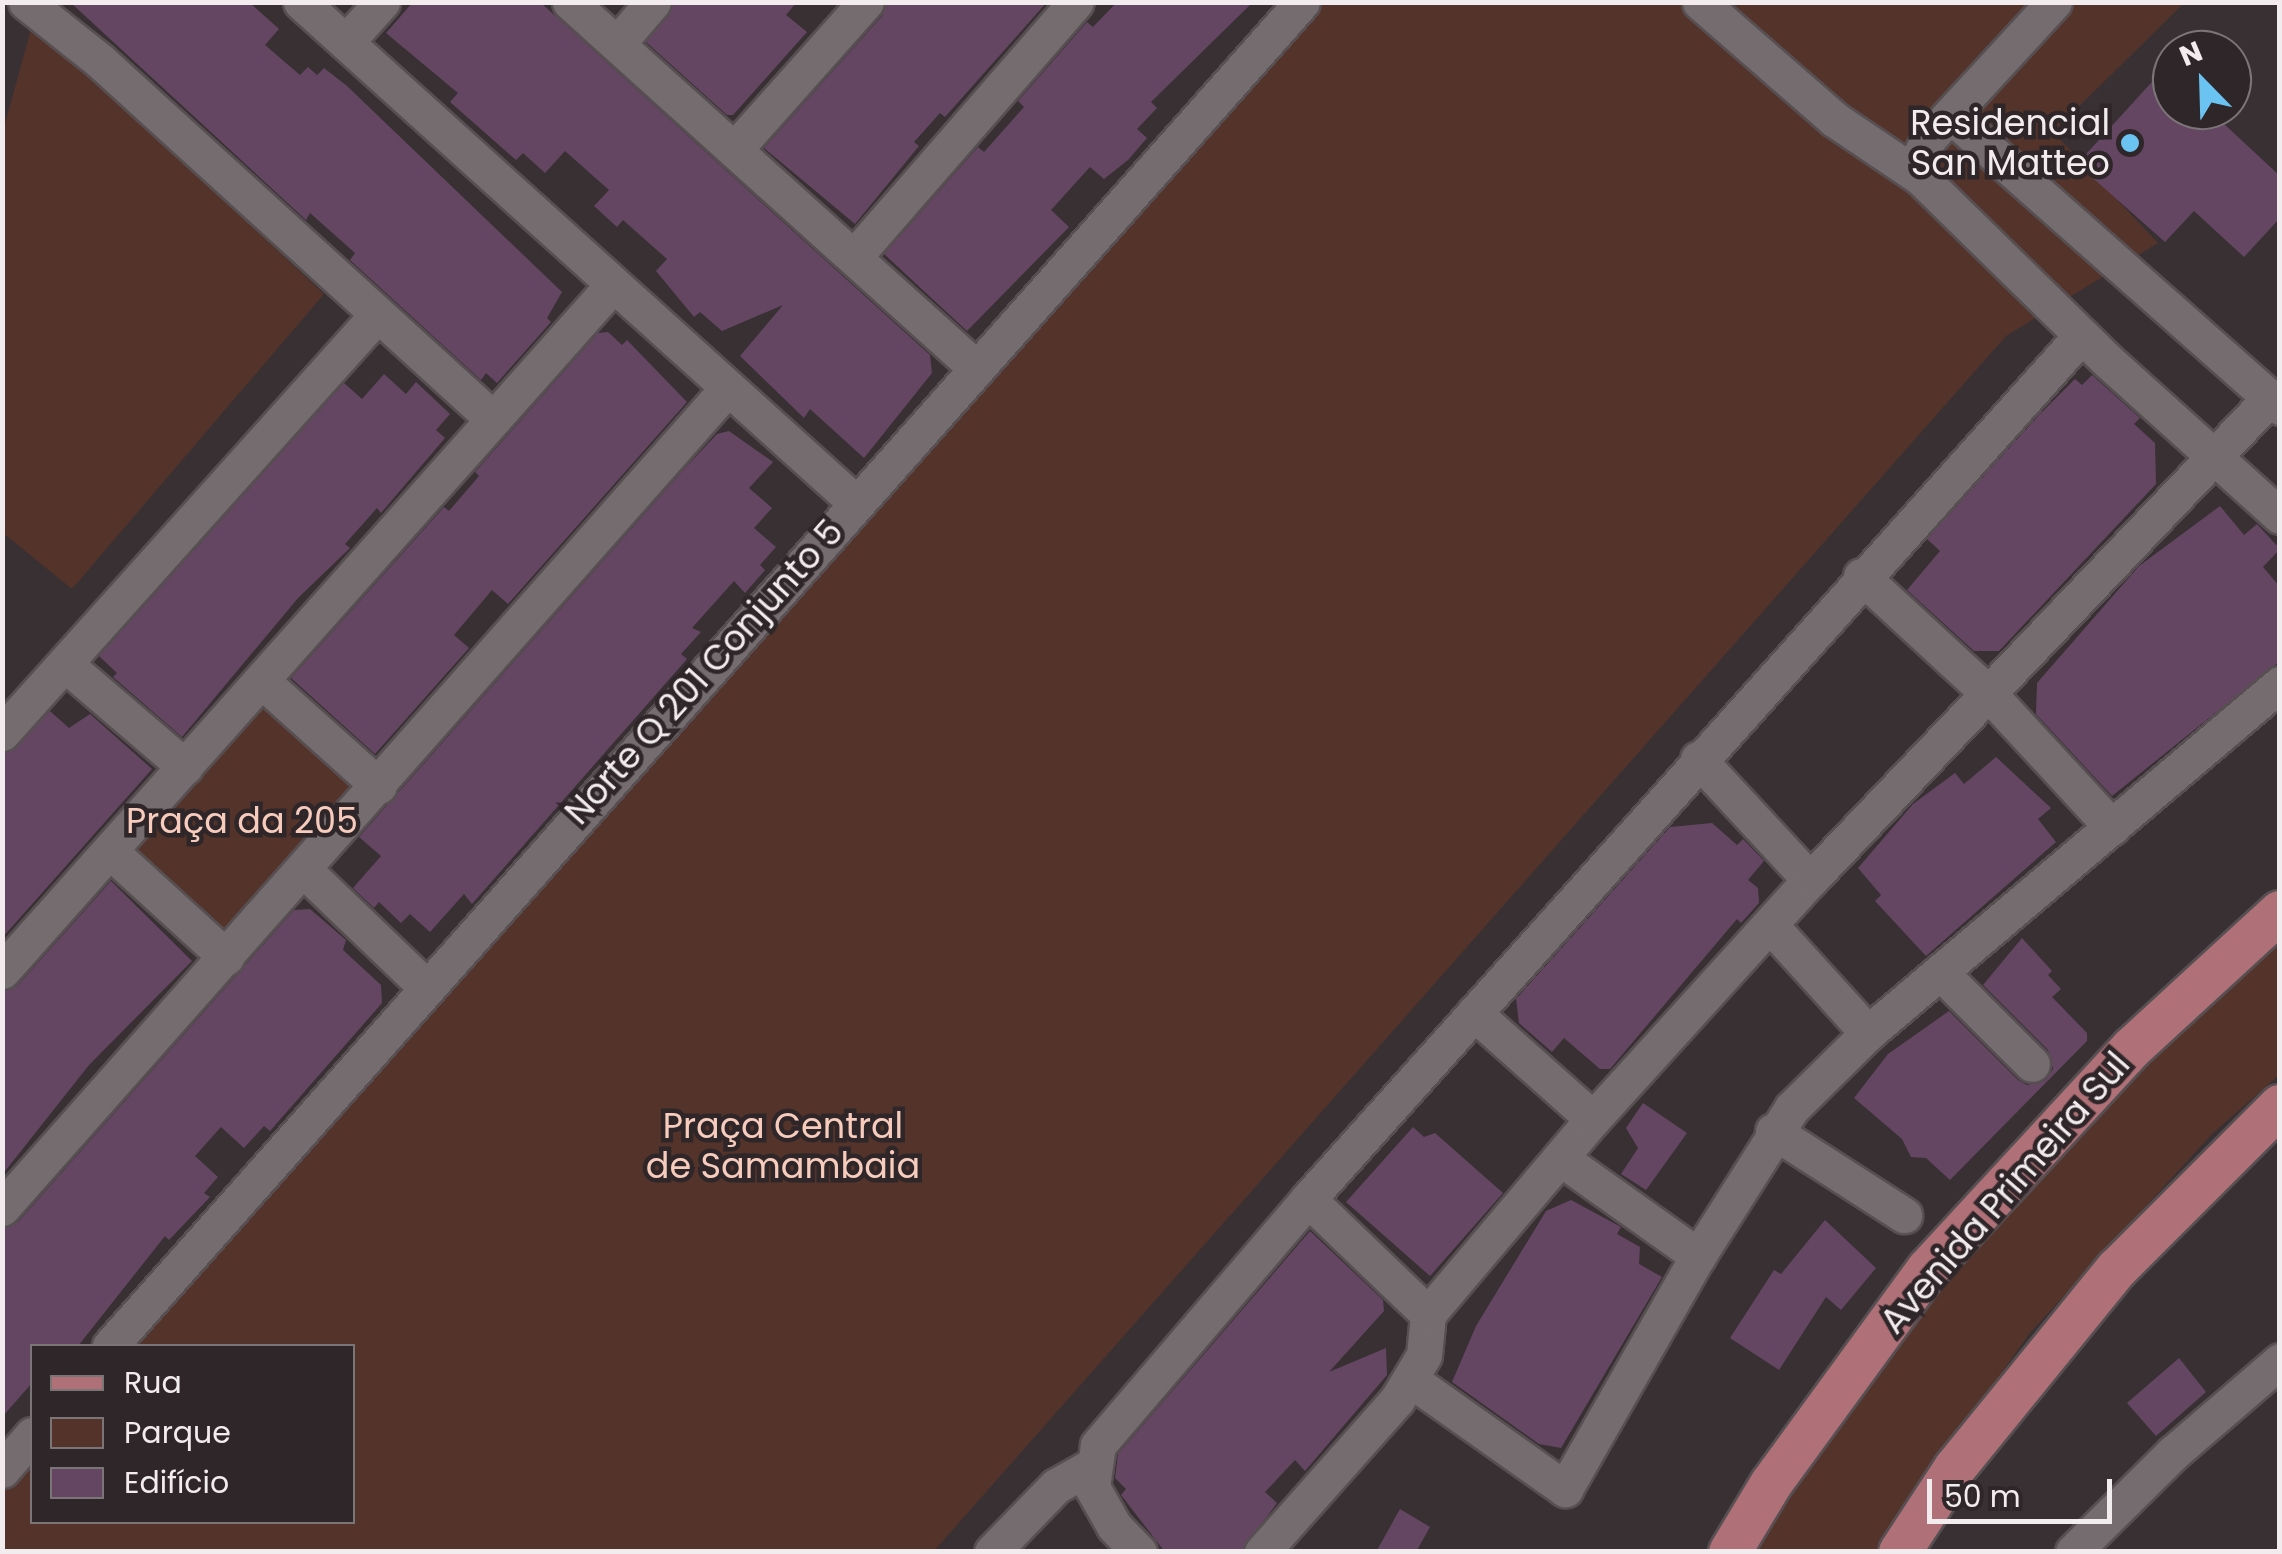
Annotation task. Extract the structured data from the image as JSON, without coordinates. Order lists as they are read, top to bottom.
{
  "streets": {
    "main road": ["Avenida Primeira Sul"],
    "street": ["Norte Q 201 Conjunto 5"]
  },
  "parks": ["Praça da 205", "Praça Central de Samambaia"],
  "places": ["Residencial San Matteo"],
  "legend": ["Rua", "Parque", "Edifício"],
  "scale_bar": "50 m",
  "north": "top left"
}
